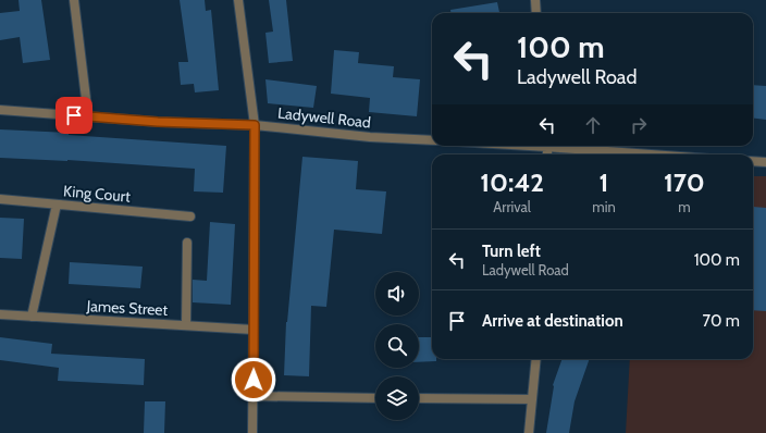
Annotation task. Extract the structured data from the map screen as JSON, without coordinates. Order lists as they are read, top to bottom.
{
  "streets": {
    "street": ["Ladywell Road", "King Court", "James Street"]
  },
  "page": {
    "turn": ["100 m", "Ladywell Road"],
    "eta": [
      "10:42",
      "Arrival",
      "1",
      "min",
      "170",
      "m"
    ],
    "list": [
      {
        "name": "Turn left",
        "note": "Ladywell Road",
        "value": "100 m"
      },
      {
        "name": "Arrive at destination",
        "value": "70 m"
      }
    ]
  }
}
